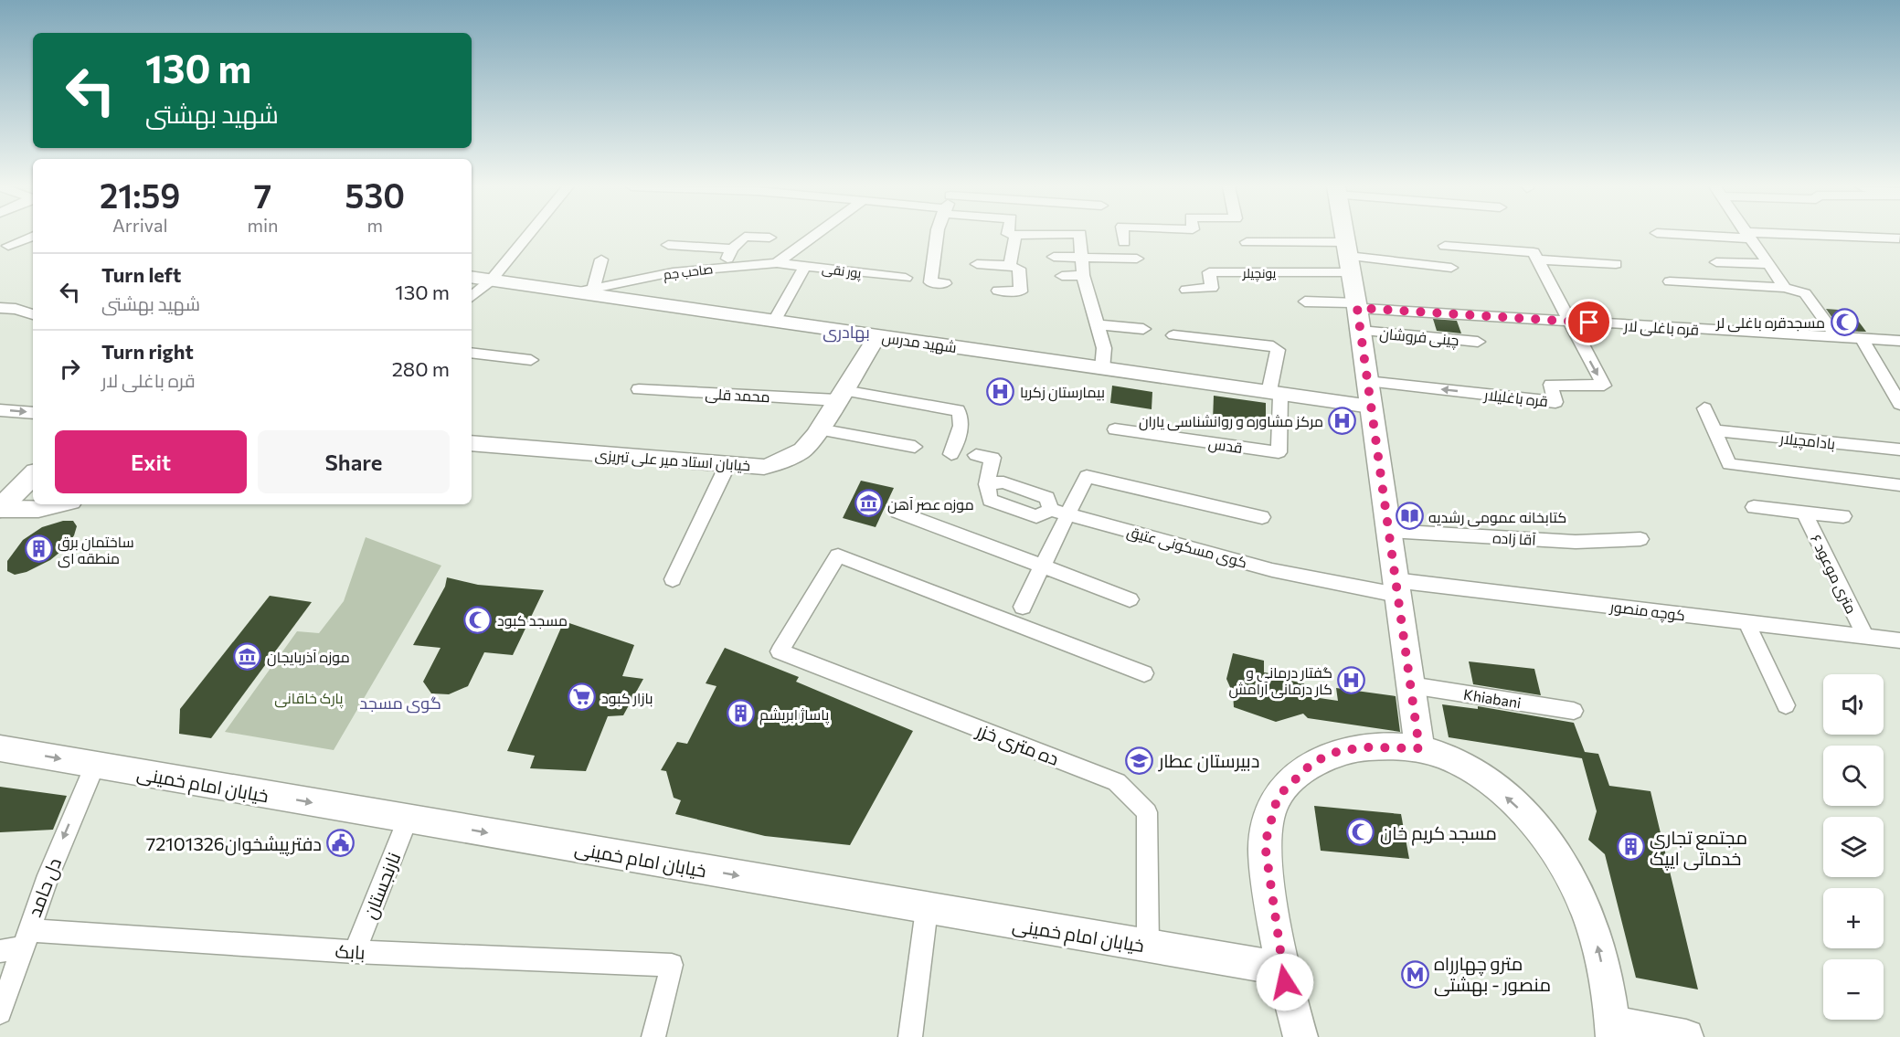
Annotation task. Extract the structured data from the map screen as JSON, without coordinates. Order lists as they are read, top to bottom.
{
  "streets": {
    "main road": ["شهید مدرس", "خیابان استاد میر علی تبریزی", "خیابان امام خمینی"],
    "street": [
      "پور نقی",
      "صاحب جم",
      "یونچیلر",
      "قره باغلی لار",
      "چینی فروشان",
      "محمد قلی",
      "قره باغلیلار",
      "بادامچیلار",
      "قدس",
      "آقا زاده",
      "کوی مسکونی عتیق",
      "۶ متری موعود",
      "کوچه منصور",
      "Khiabani",
      "ده متری خزر",
      "نارنجستان",
      "دل حامد",
      "بابک"
    ]
  },
  "crossings": [
    ["پور نقی", "صاحب جم"],
    ["صاحب جم", "شهید مدرس"],
    ["قره باغلی لار", "چینی فروشان"],
    ["قره باغلی لار", "قره باغلیلار"],
    ["شهید مدرس", "قدس"],
    ["شهید مدرس", "خیابان استاد میر علی تبریزی"],
    ["محمد قلی", "خیابان استاد میر علی تبریزی"],
    ["کوی مسکونی عتیق", "کوچه منصور"],
    ["۶ متری موعود", "کوچه منصور"],
    ["ده متری خزر", "خیابان امام خمینی"],
    ["خیابان امام خمینی", "نارنجستان"],
    ["خیابان امام خمینی", "دل حامد"],
    ["نارنجستان", "بابک"],
    ["دل حامد", "بابک"]
  ],
  "one_way": ["خیابان امام خمینی", "دل حامد"],
  "districts": ["بهادری", "گوی مسجد"],
  "parks": ["پارک خاقانی"],
  "places": {
    "mosque": ["مسجدقره باغلی لر", "مسجد کبود", "مسجد کریم خان"],
    "hospital": ["بیمارستان زکریا", "مرکز مشاوره و روانشناسی یاران", "گفتار درمانی و کار درمانی آرامش"],
    "museum": ["موزه عصر آهن", "موزه آذربایجان"],
    "library": ["کتابخانه عمومی رشدیه"],
    "building": ["ساختمان برق منطقه ای", "پاساژ ابریشم", "مجتمع تجاری خدماتی ایپک"],
    "supermarket": ["بازار کبود"],
    "school or university": ["دبیرستان عطار"],
    "public building": ["دفترپیشخوان72101326"],
    "metro station": ["مترو چهارراه منصور - بهشتی"]
  },
  "page": {
    "turn": ["130 m", "شهید بهشتى"],
    "eta": [
      "21:59",
      "Arrival",
      "7",
      "min",
      "530",
      "m"
    ],
    "list": [
      {
        "name": "Turn left",
        "note": "شهید بهشتى",
        "value": "130 m"
      },
      {
        "name": "Turn right",
        "note": "قره باغلی لار",
        "value": "280 m"
      }
    ],
    "buttons": ["Exit", "Share"],
    "map_buttons": ["+", "−"]
  }
}
